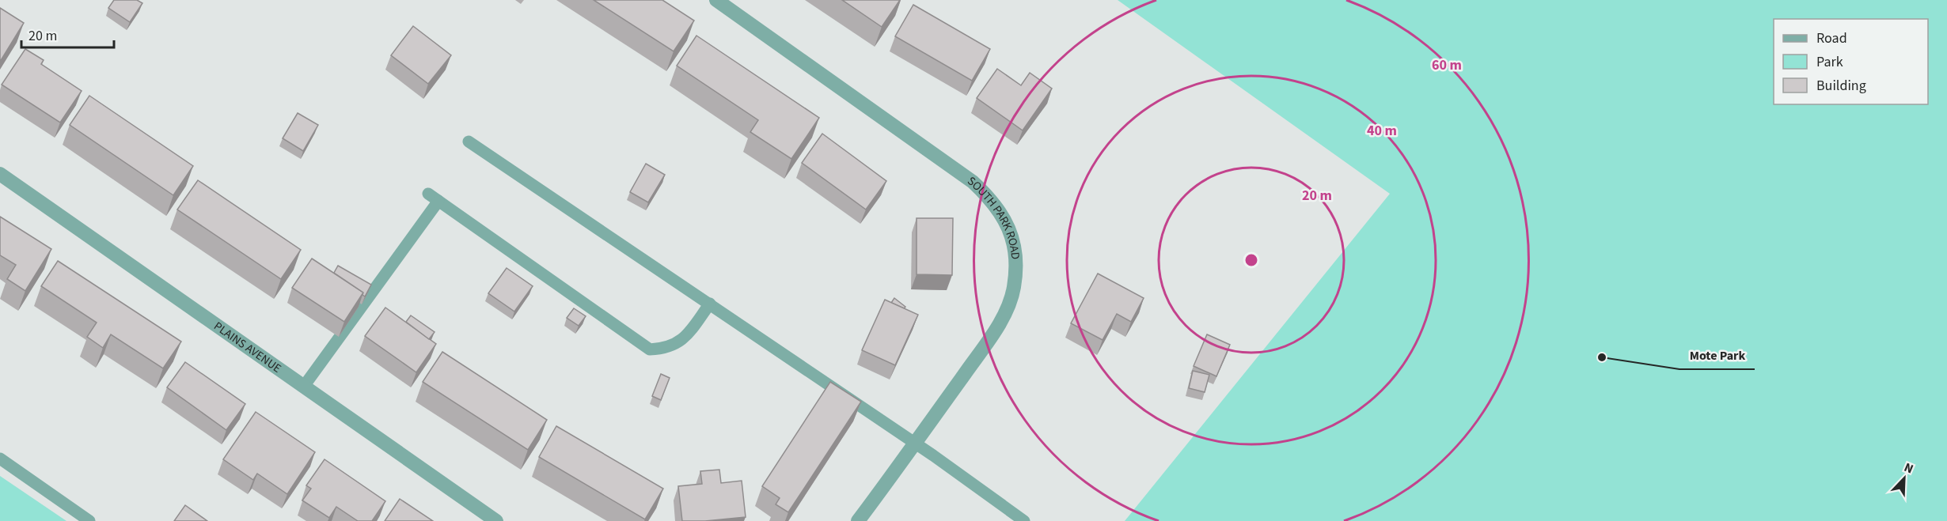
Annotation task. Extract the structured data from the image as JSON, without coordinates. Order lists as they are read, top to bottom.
{
  "streets": {
    "street": ["SOUTH PARK ROAD", "PLAINS AVENUE"]
  },
  "places": ["Mote Park"],
  "legend": ["Road", "Park", "Building"],
  "scale_bar": "20 m",
  "north": "top right",
  "rings": ["60 m", "40 m", "20 m"]
}
